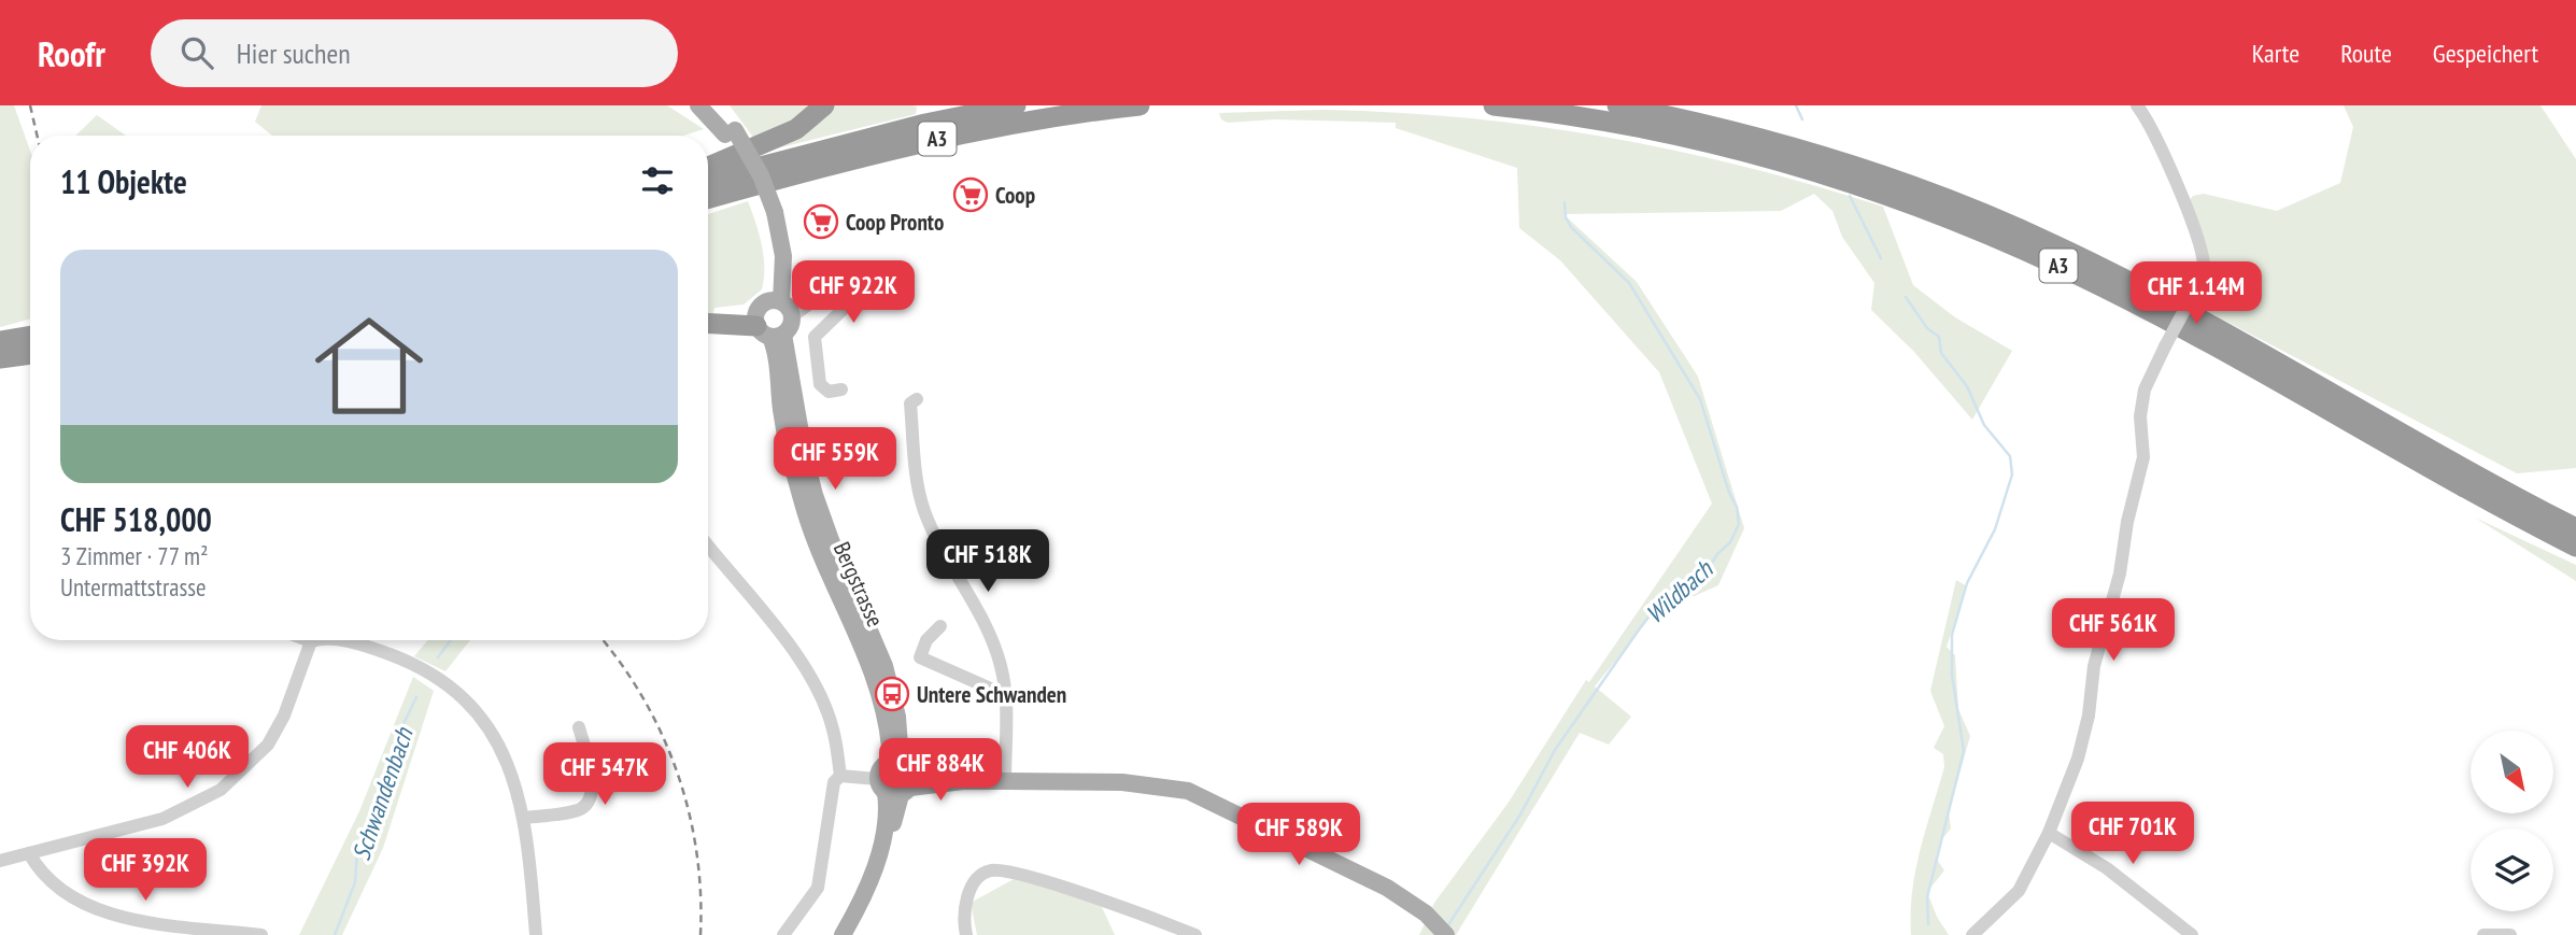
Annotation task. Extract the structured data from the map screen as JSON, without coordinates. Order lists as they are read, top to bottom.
{
  "streets": {
    "highway": ["A3"],
    "main road": ["Bergstrasse"]
  },
  "water": ["Wildbach", "Schwandenbach"],
  "places": {
    "supermarket": ["Coop", "Coop Pronto"],
    "bus stop": ["Untere Schwanden"]
  },
  "north": "bottom right",
  "page": {
    "header": "Roofr",
    "search": "Hier suchen",
    "nav": ["Karte", "Route", "Gespeichert"],
    "heading": "11 Objekte",
    "list": [
      {
        "name": "CHF 518,000",
        "note": "3 Zimmer · 77 m² · Untermattstrasse"
      }
    ],
    "price": [
      "CHF 922K",
      "CHF 1.14M",
      "CHF 559K",
      "CHF 518K",
      "CHF 561K",
      "CHF 406K",
      "CHF 884K",
      "CHF 547K",
      "CHF 701K",
      "CHF 589K",
      "CHF 392K"
    ]
  }
}
